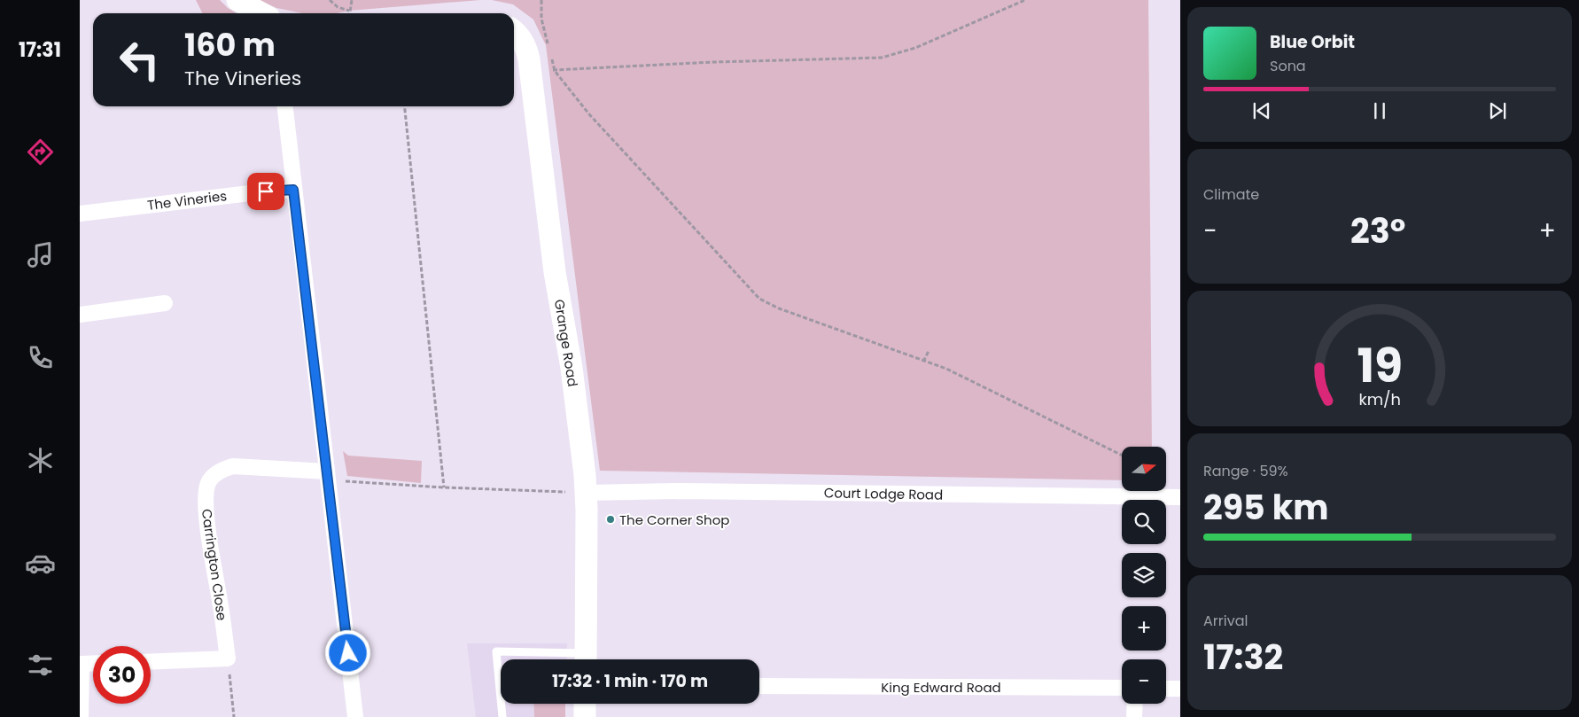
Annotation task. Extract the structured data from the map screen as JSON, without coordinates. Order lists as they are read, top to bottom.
{
  "streets": {
    "street": [
      "The Vineries",
      "Grange Road",
      "Court Lodge Road",
      "Carrington Close",
      "King Edward Road"
    ]
  },
  "crossings": [
    ["Grange Road", "Court Lodge Road"]
  ],
  "places": ["The Corner Shop"],
  "north": "right",
  "page": {
    "tabs": "17:31",
    "turn": ["160 m", "The Vineries"],
    "song": ["Blue Orbit", "Sona"],
    "tile": [
      "Climate",
      ["Range · 59%", "295 km"],
      ["Arrival", "17:32"]
    ],
    "heat": ["−", "23°", "+"],
    "map_buttons": ["+", "−"],
    "limit": "30",
    "trip": "17:32 · 1 min · 170 m",
    "gauge": ["19", "km/h"]
  }
}
